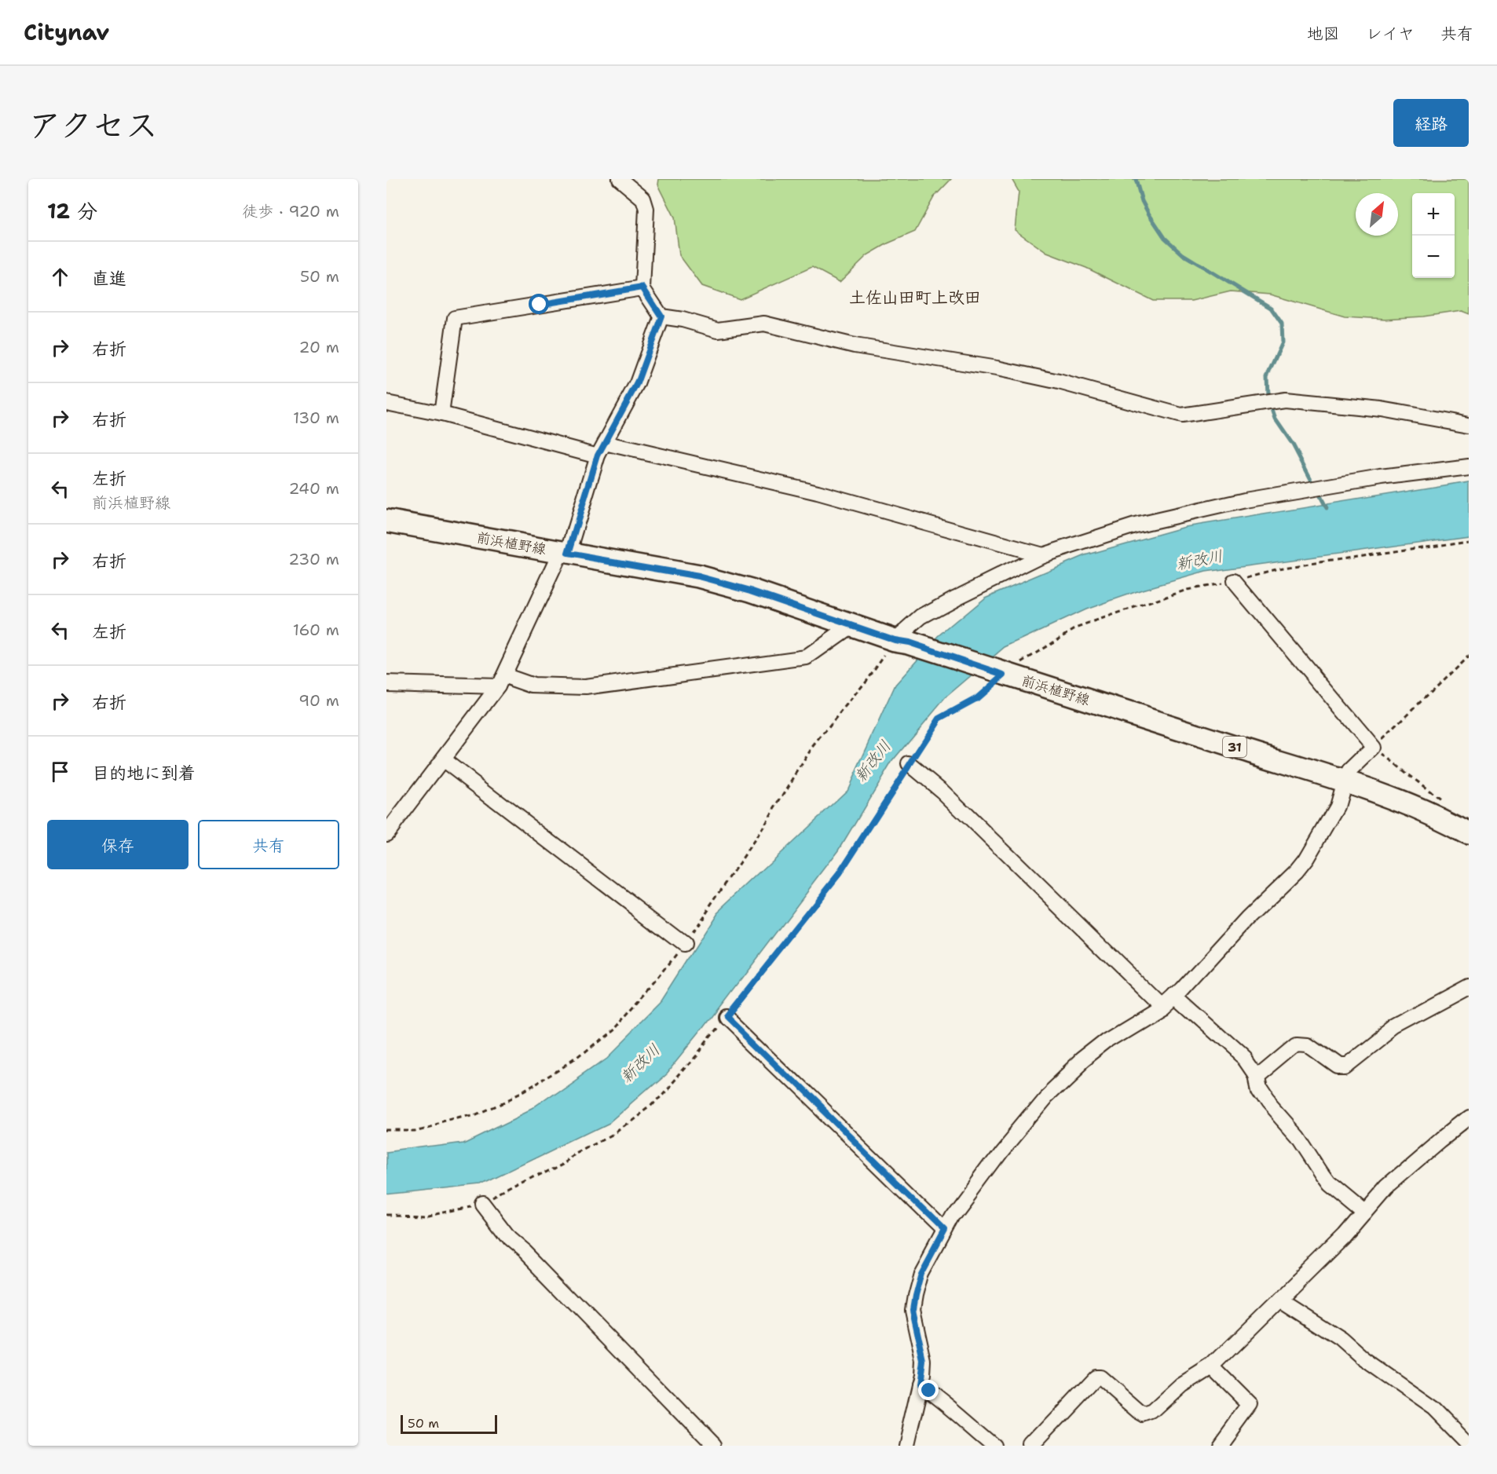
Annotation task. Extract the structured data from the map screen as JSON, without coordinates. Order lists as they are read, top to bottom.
{
  "streets": {
    "main road": ["前浜植野線", "31"]
  },
  "districts": ["土佐山田町上改田"],
  "water": ["新改川"],
  "scale_bar": "50 m",
  "north": "top right",
  "page": {
    "header": "Citynav",
    "nav": ["地図", "レイヤ", "共有"],
    "title": "アクセス",
    "buttons": [
      "経路",
      ["保存", "共有"]
    ],
    "heading": ["12 分", "徒歩 · 920 m"],
    "map_buttons": ["+", "−"],
    "list": [
      ["直進", "50 m"],
      ["右折", "20 m"],
      ["右折", "130 m"],
      ["左折", "前浜植野線", "240 m"],
      ["右折", "230 m"],
      ["左折", "160 m"],
      ["右折", "90 m"],
      "目的地に到着"
    ],
    "scale": "50 m"
  }
}
